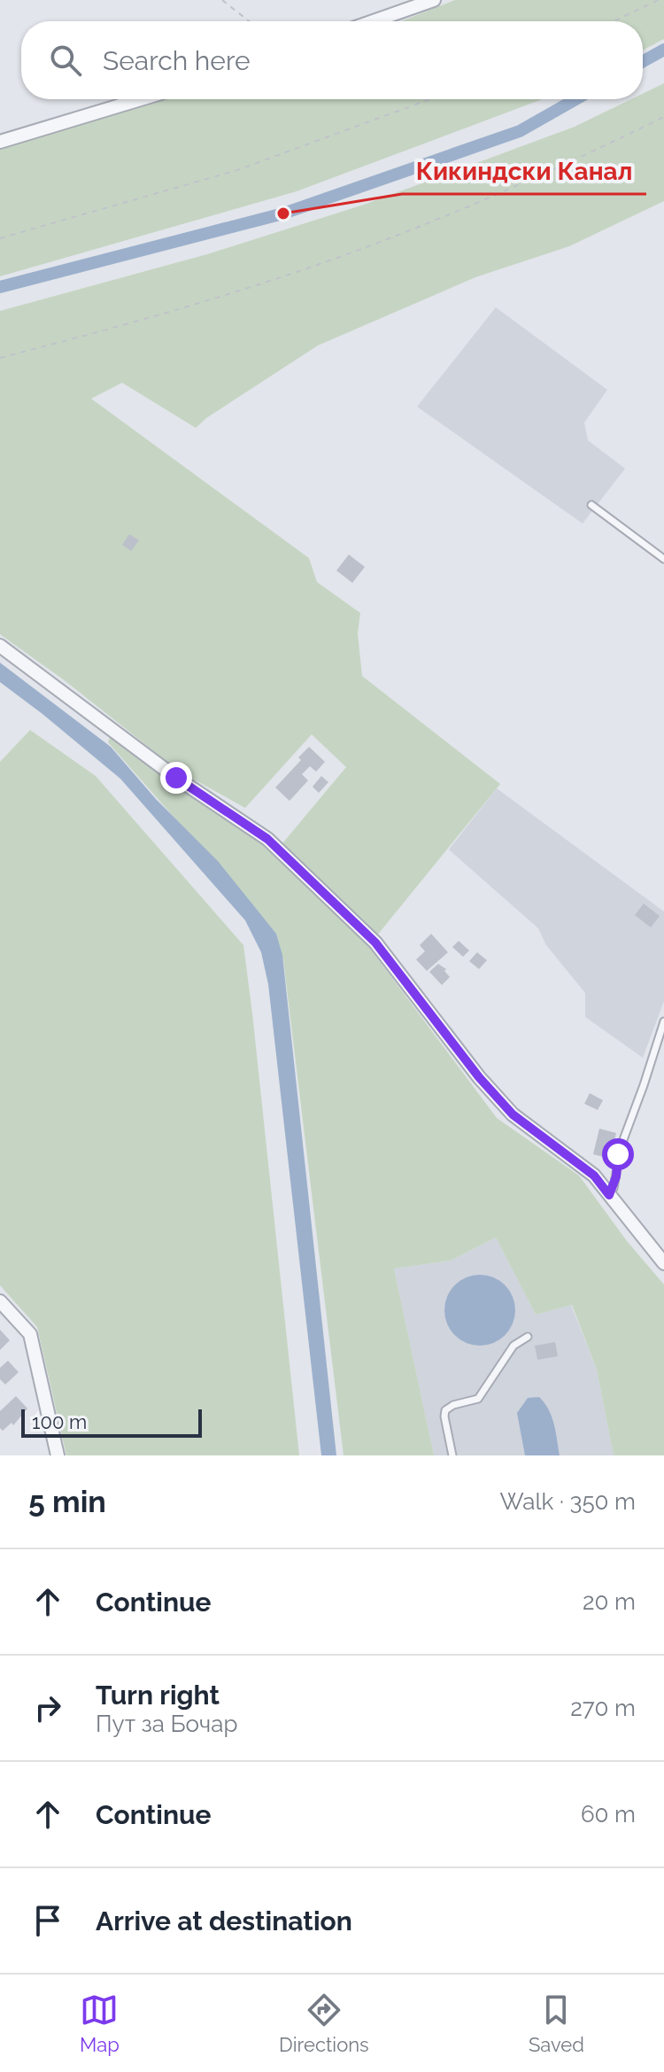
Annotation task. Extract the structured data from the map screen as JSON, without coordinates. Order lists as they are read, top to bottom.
{
  "places": ["Кикиндски Канал"],
  "scale_bar": "100 m",
  "page": {
    "search": "Search here",
    "scale": "100 m",
    "heading": ["5 min", "Walk · 350 m"],
    "list": [
      ["Continue", "20 m"],
      ["Turn right", "Пут за Бочар", "270 m"],
      ["Continue", "60 m"],
      "Arrive at destination"
    ],
    "nav": ["Map", "Directions", "Saved"]
  }
}
